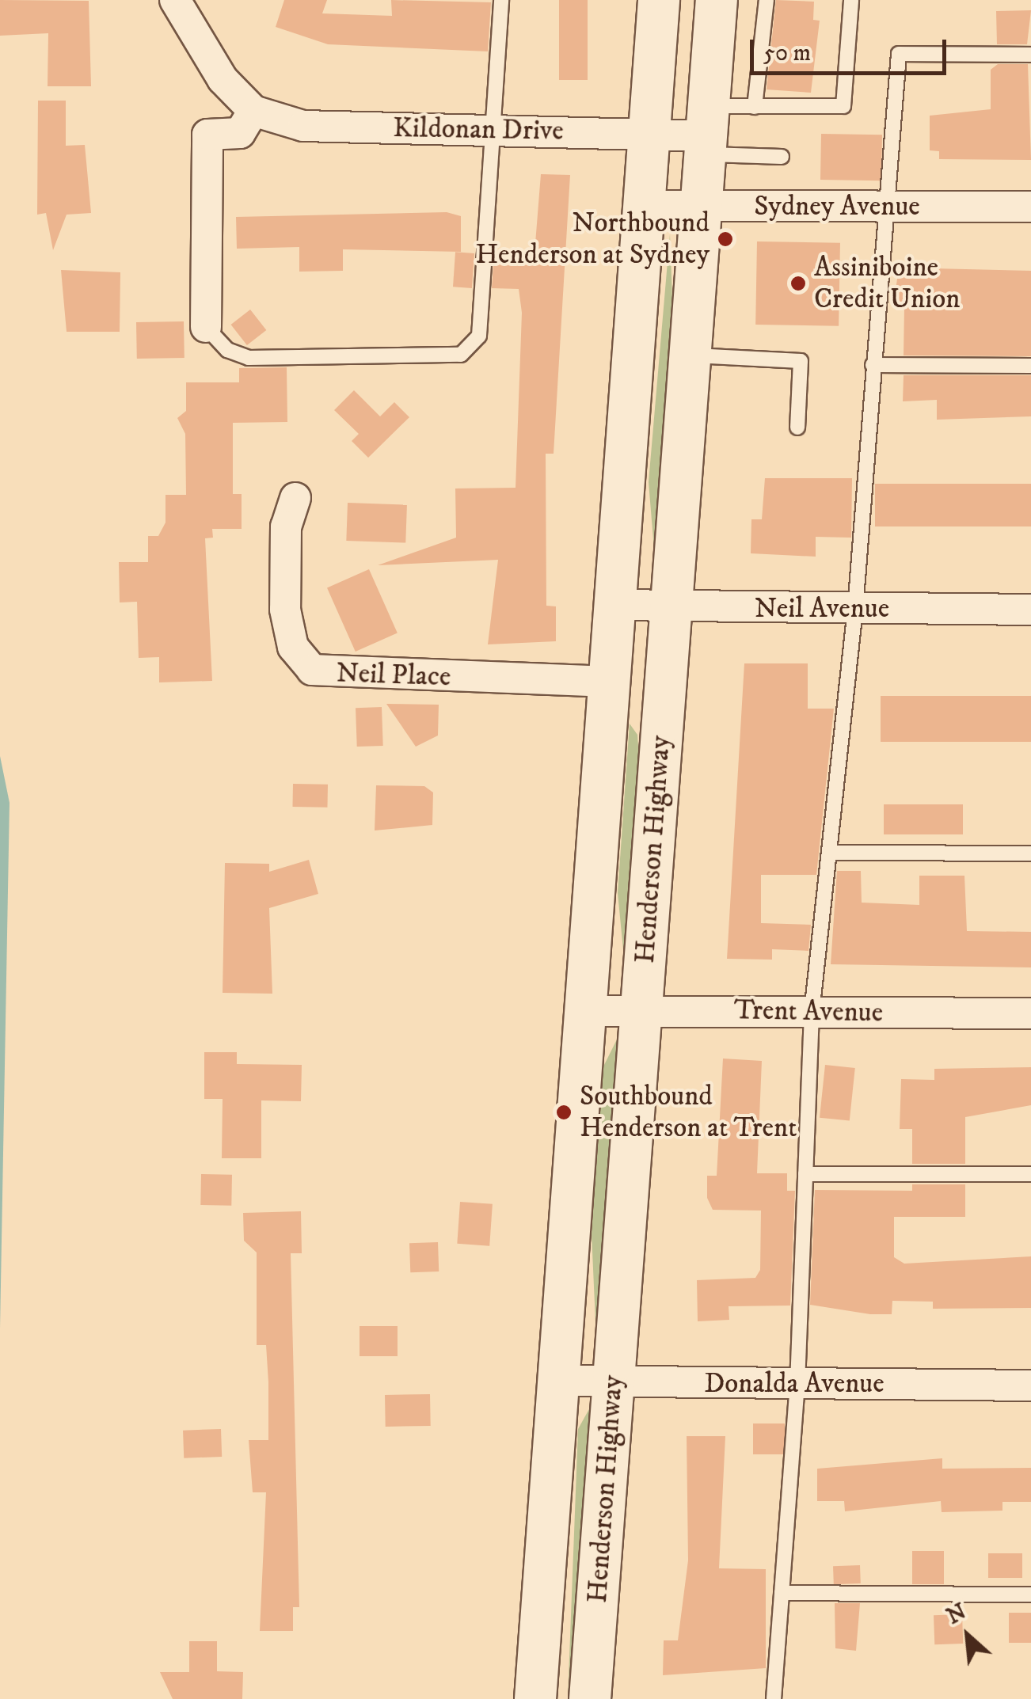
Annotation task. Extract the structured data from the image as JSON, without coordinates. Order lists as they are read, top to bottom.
{
  "streets": {
    "main road": ["Henderson Highway"],
    "street": [
      "Kildonan Drive",
      "Sydney Avenue",
      "Neil Avenue",
      "Neil Place",
      "Trent Avenue",
      "Donalda Avenue"
    ]
  },
  "crossings": [
    ["Kildonan Drive", "Henderson Highway"],
    ["Sydney Avenue", "Henderson Highway"],
    ["Neil Avenue", "Henderson Highway"],
    ["Neil Place", "Henderson Highway"],
    ["Henderson Highway", "Trent Avenue"],
    ["Henderson Highway", "Donalda Avenue"]
  ],
  "places": ["Northbound Henderson at Sydney", "Assiniboine Credit Union", "Southbound Henderson at Trent"],
  "scale_bar": "50 m",
  "north": "top left"
}
